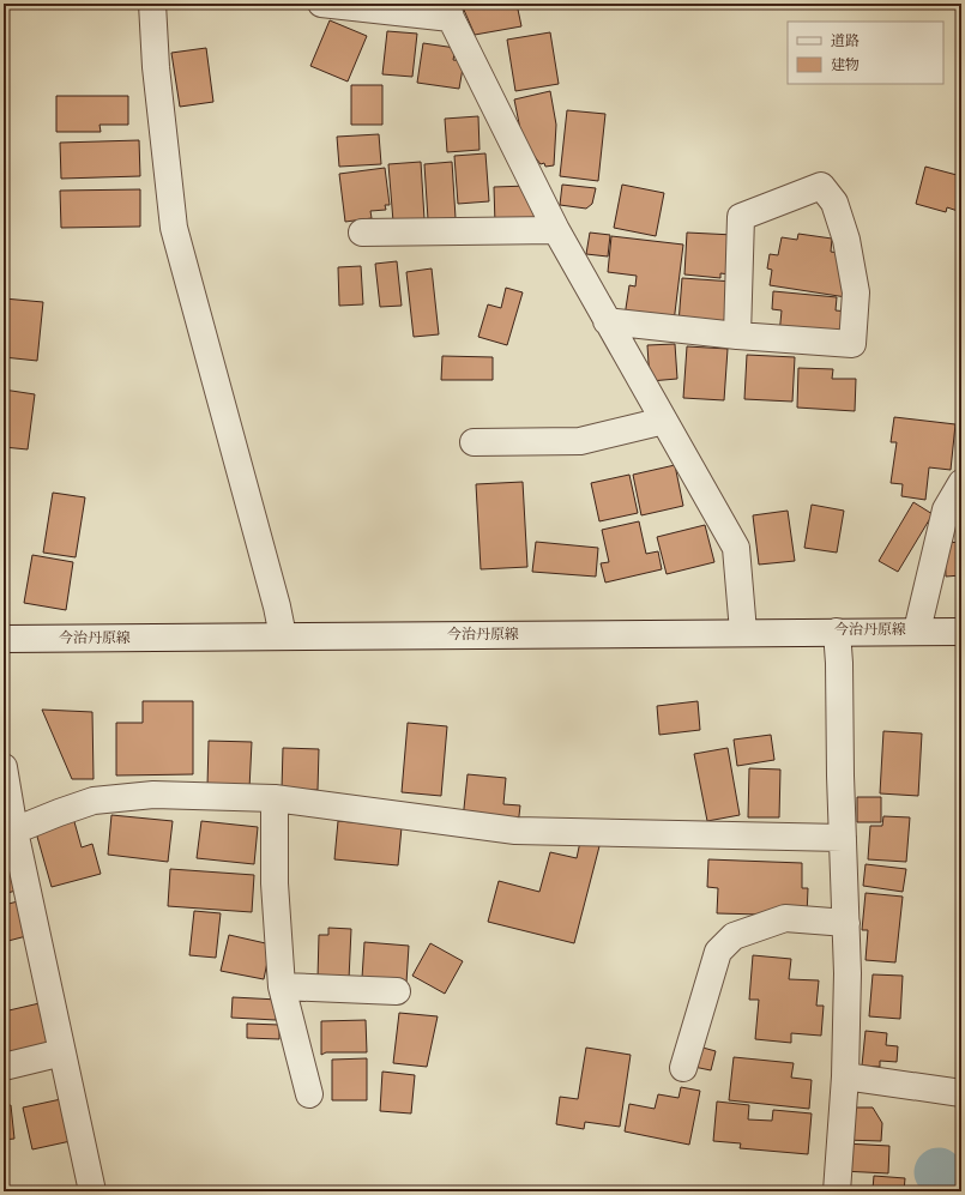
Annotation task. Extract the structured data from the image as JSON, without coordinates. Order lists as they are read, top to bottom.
{
  "streets": {
    "street": ["今治丹原線"]
  },
  "legend": ["道路", "建物"]
}
